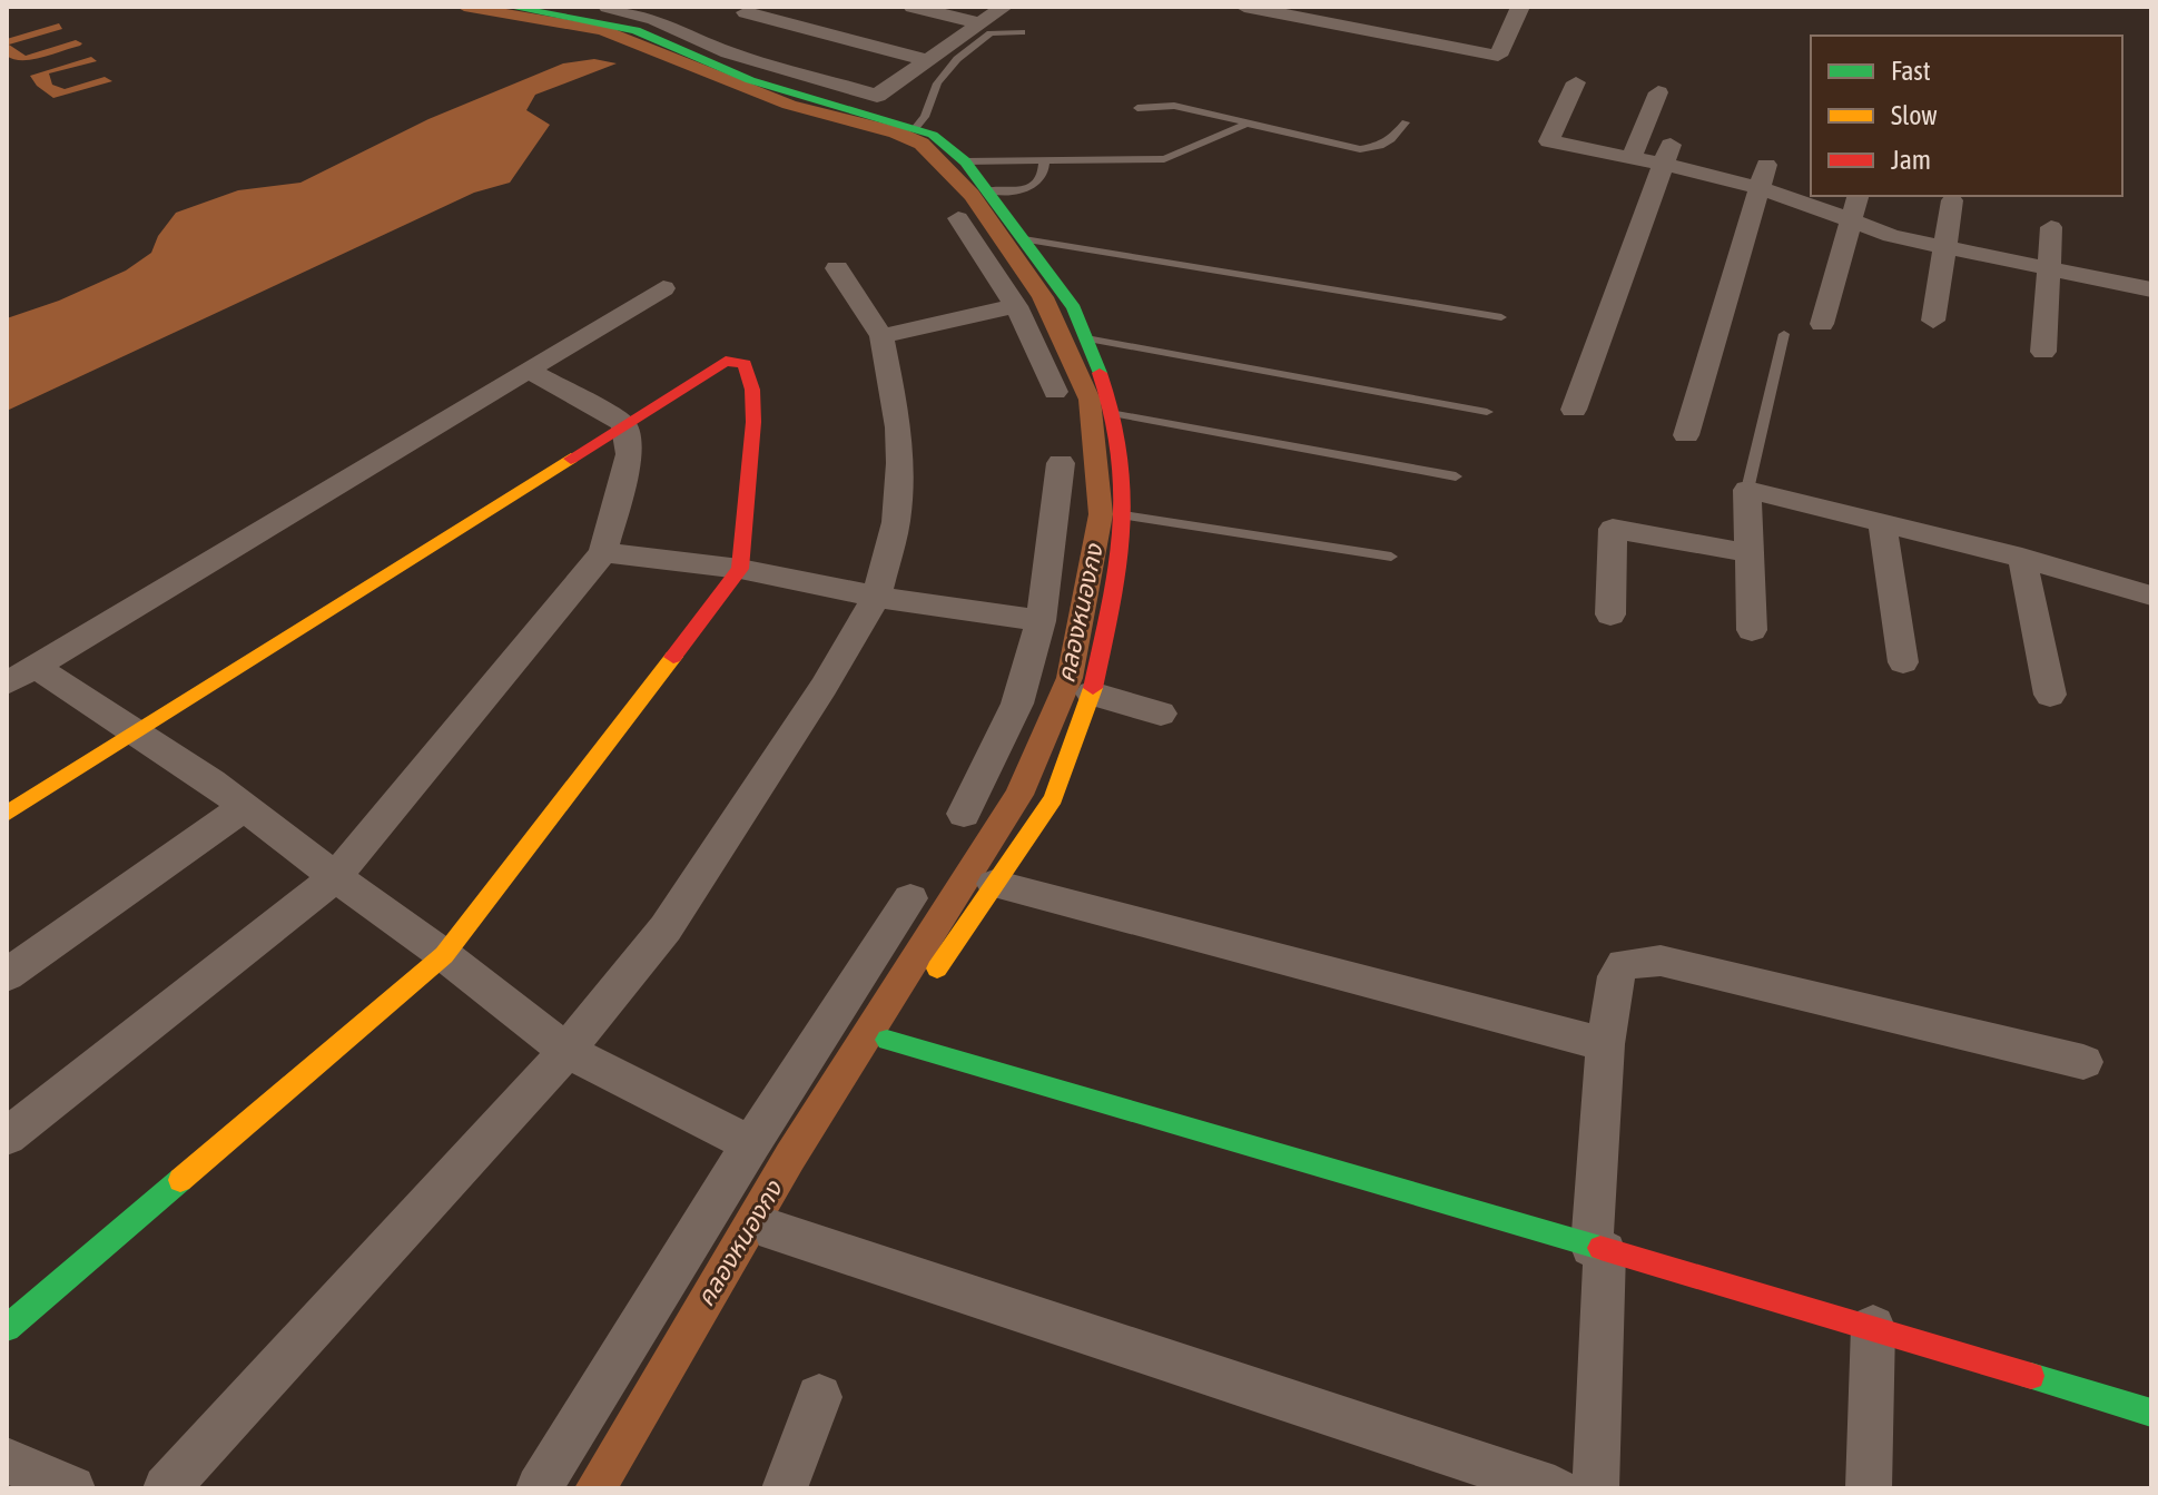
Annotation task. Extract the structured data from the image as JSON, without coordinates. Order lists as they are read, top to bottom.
{
  "water": ["คลองหนองกง"],
  "legend": ["Fast", "Slow", "Jam"]
}
